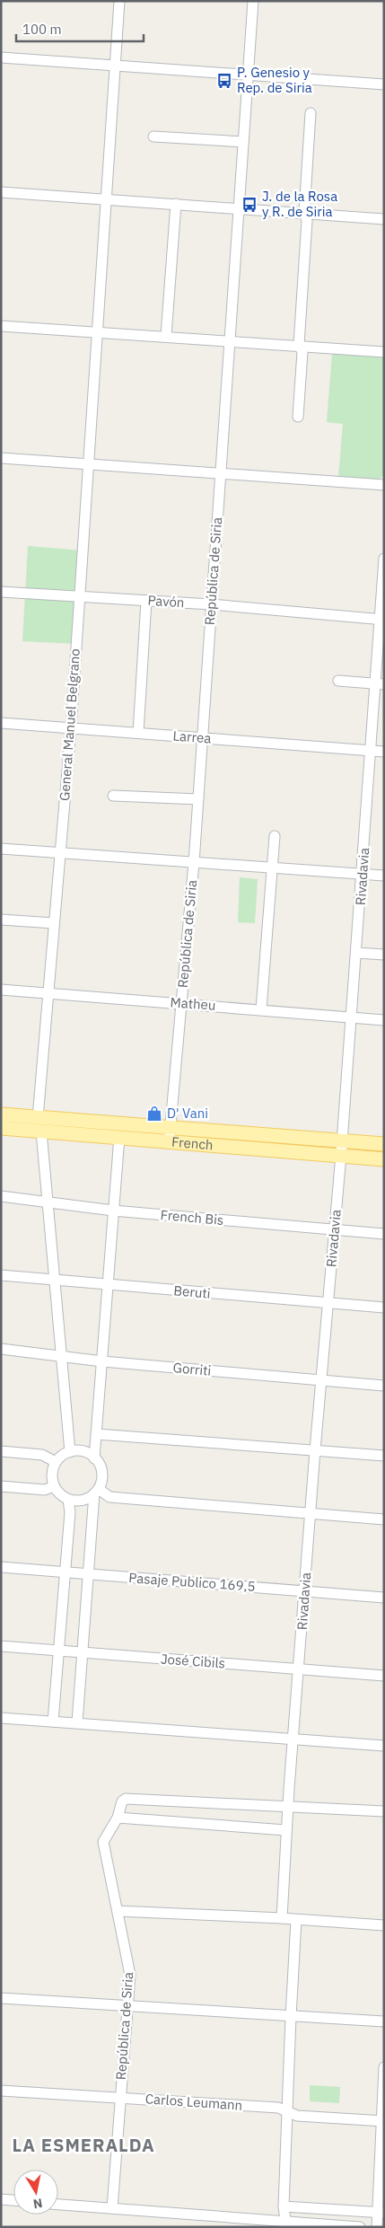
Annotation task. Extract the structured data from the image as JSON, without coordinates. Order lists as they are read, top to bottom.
{
  "streets": {
    "main road": ["French"],
    "street": [
      "República de Siria",
      "Pavón",
      "General Manuel Belgrano",
      "Larrea",
      "Rivadavia",
      "Matheu",
      "French Bis",
      "Beruti",
      "Gorriti",
      "Pasaje Publico 169,5",
      "José Cibils",
      "Carlos Leumann"
    ]
  },
  "crossings": [
    ["República de Siria", "Pavón"],
    ["República de Siria", "Larrea"],
    ["República de Siria", "Rivadavia"],
    ["República de Siria", "Matheu"],
    ["República de Siria", "French"],
    ["República de Siria", "Carlos Leumann"],
    ["Pavón", "General Manuel Belgrano"],
    ["Pavón", "Rivadavia"],
    ["General Manuel Belgrano", "Larrea"],
    ["General Manuel Belgrano", "Matheu"],
    ["General Manuel Belgrano", "French"],
    ["Larrea", "Rivadavia"],
    ["Rivadavia", "Matheu"],
    ["Rivadavia", "French"],
    ["Rivadavia", "French Bis"],
    ["Rivadavia", "Beruti"],
    ["Rivadavia", "Gorriti"],
    ["Rivadavia", "Pasaje Publico 169,5"],
    ["Rivadavia", "José Cibils"]
  ],
  "districts": ["LA ESMERALDA"],
  "places": {
    "bus stop": ["P. Genesio y Rep. de Siria", "J. de la Rosa y R. de Siria"],
    "shop": ["D' Vani"]
  },
  "scale_bar": "100 m",
  "north": "bottom"
}
